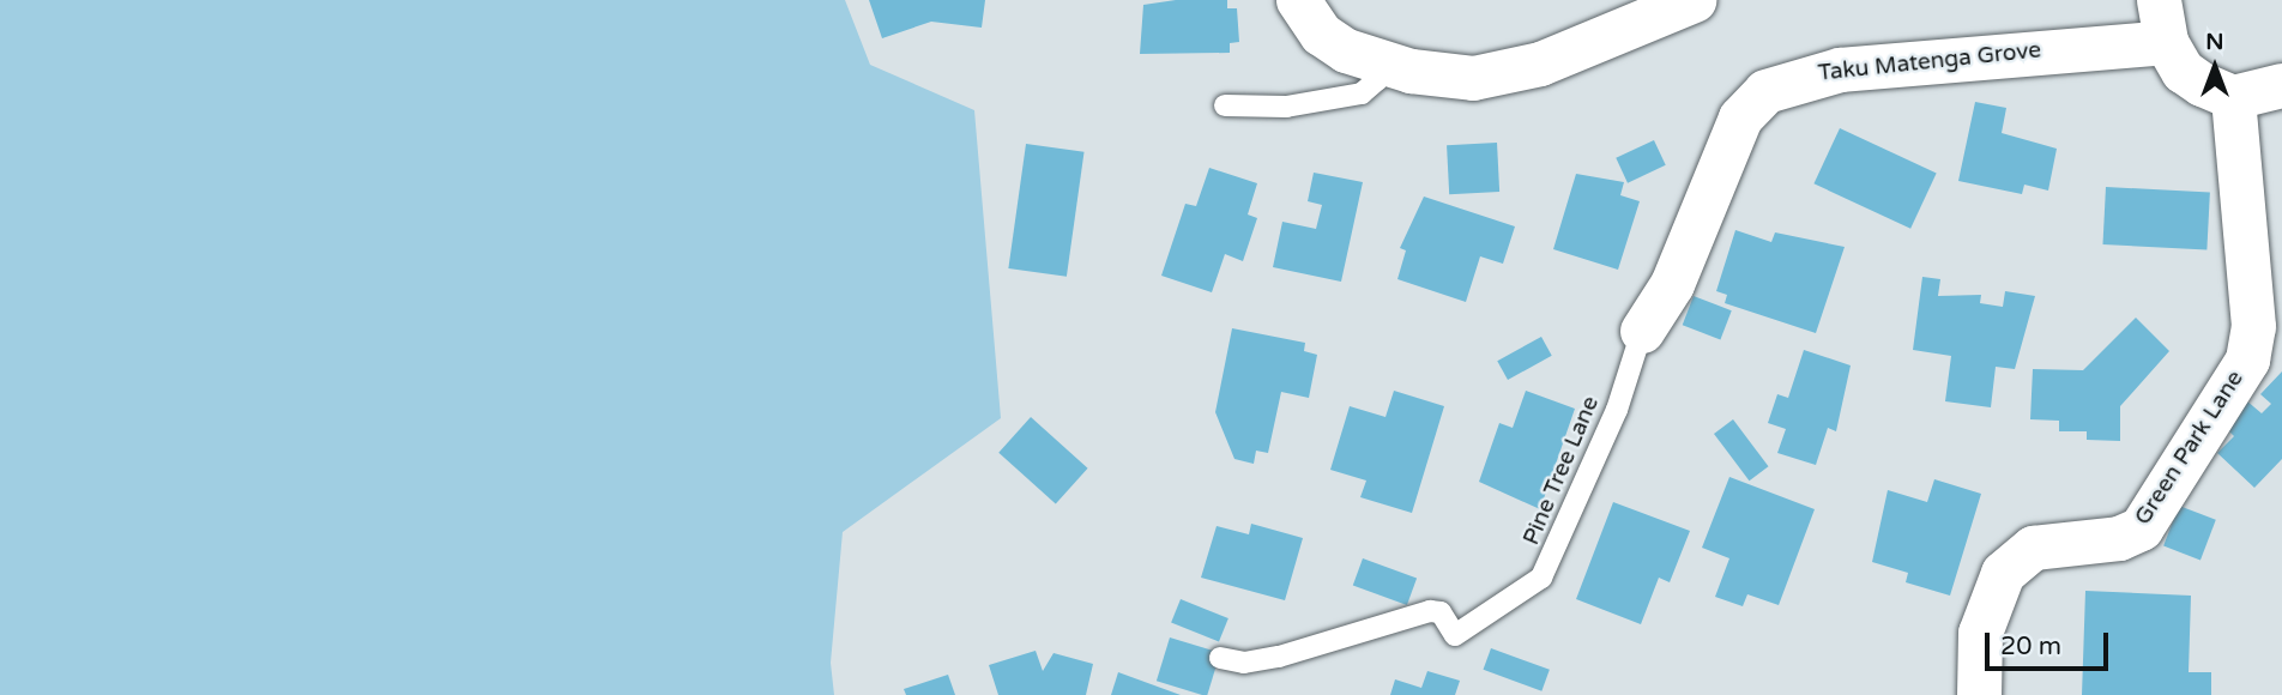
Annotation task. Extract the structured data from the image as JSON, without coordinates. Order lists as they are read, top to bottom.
{
  "streets": {
    "street": ["Taku Matenga Grove", "Green Park Lane"],
    "lane": ["Pine Tree Lane"]
  },
  "crossings": [
    ["Taku Matenga Grove", "Pine Tree Lane"]
  ],
  "scale_bar": "20 m",
  "north": "top"
}
